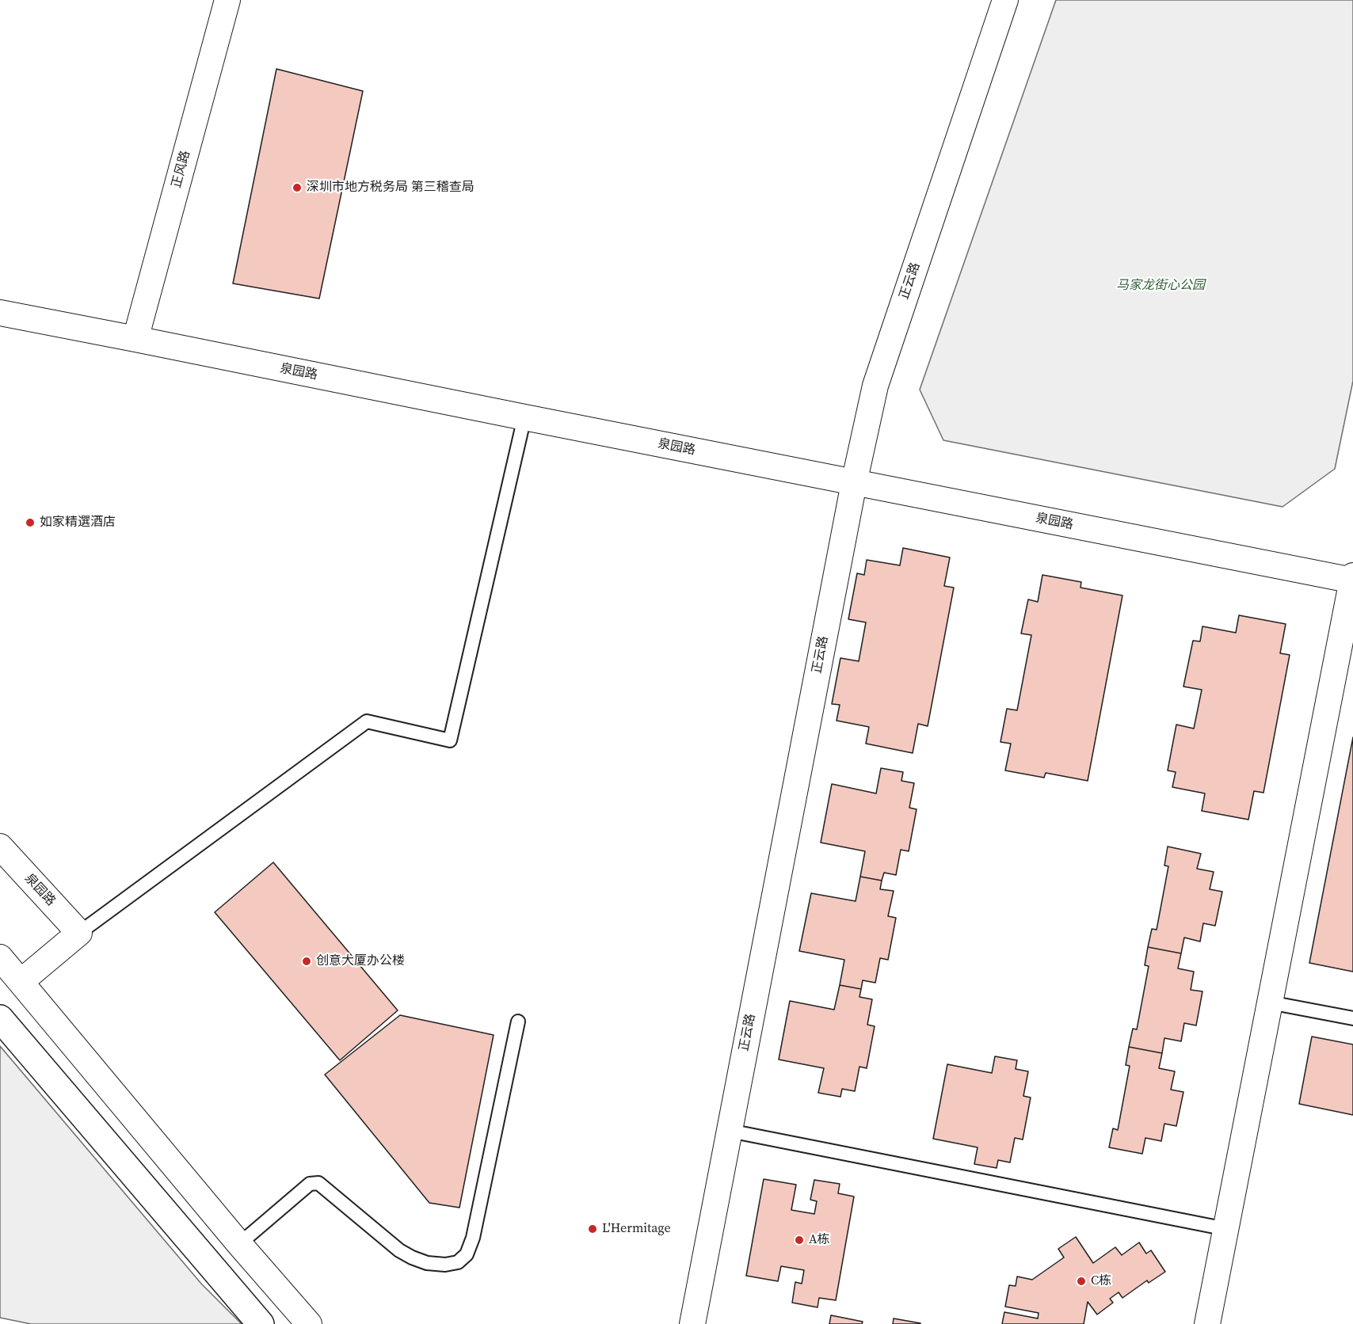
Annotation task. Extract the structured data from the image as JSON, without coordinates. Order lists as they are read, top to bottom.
{
  "streets": {
    "street": ["正风路", "正云路", "泉园路"]
  },
  "crossings": [
    ["正风路", "泉园路"],
    ["正云路", "泉园路"]
  ],
  "parks": ["马家龙街心公园"],
  "places": [
    "深圳市地方税务局 第三稽查局",
    "如家精選酒店",
    "创意大厦办公楼",
    "L'Hermitage",
    "A栋",
    "C栋"
  ]
}
